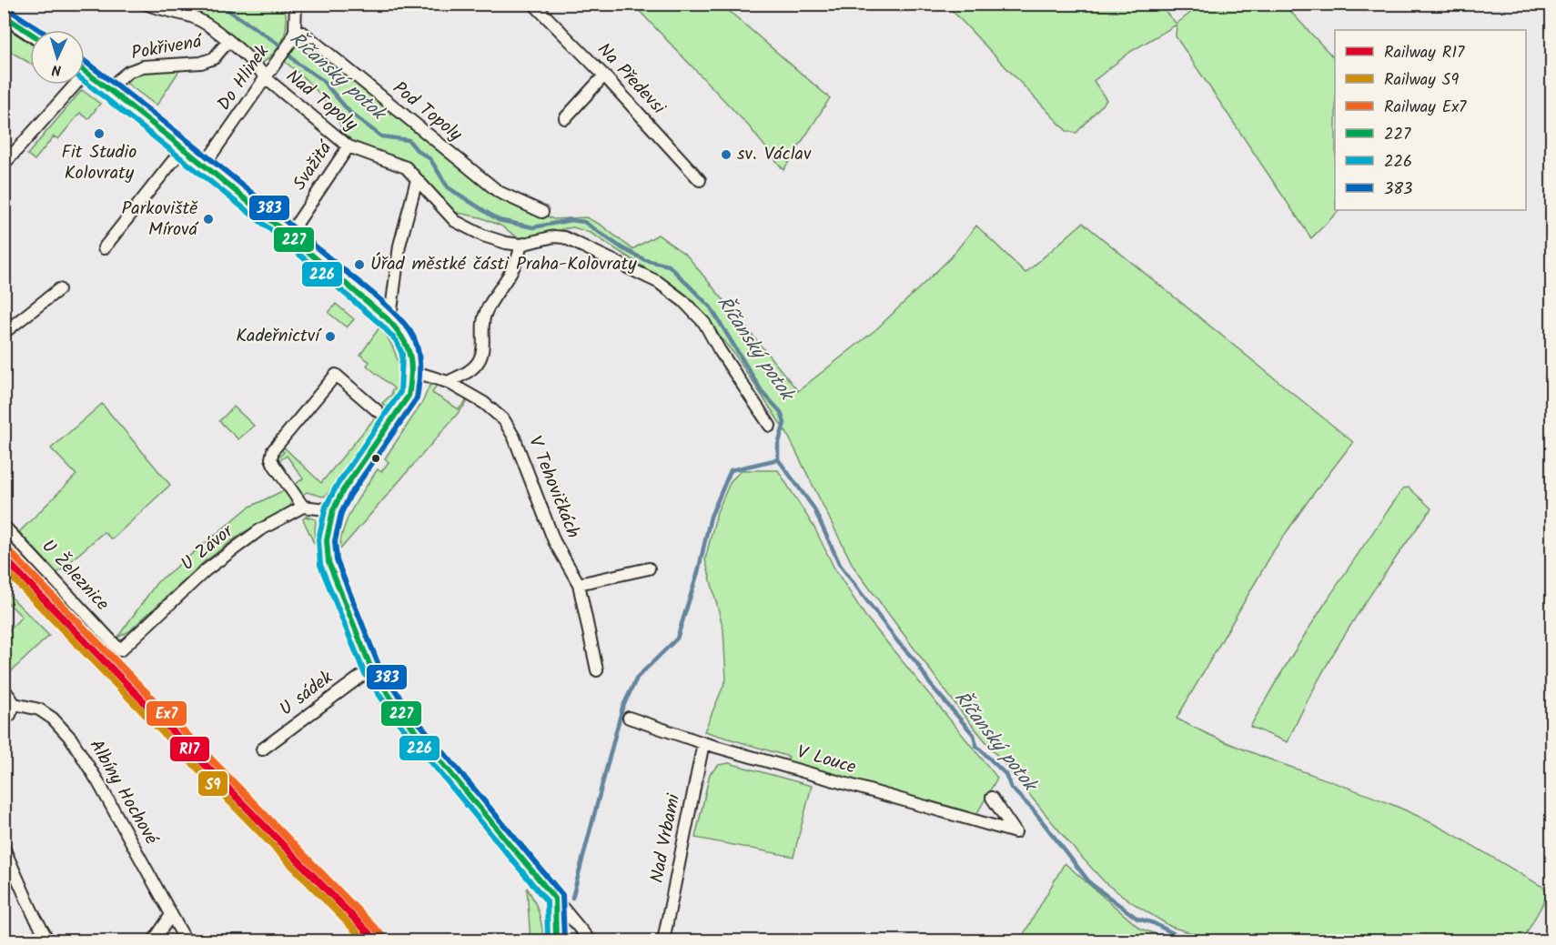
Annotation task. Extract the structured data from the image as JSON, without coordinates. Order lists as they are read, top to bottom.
{
  "streets": {
    "street": [
      "Pokřivená",
      "Do Hlinek",
      "Na Předevsi",
      "Nad Topoly",
      "Pod Topoly",
      "Svažitá",
      "V Tehovičkách",
      "U Závor",
      "U Železnice",
      "U sádek",
      "V Louce",
      "Albíny Hochové",
      "Nad Vrbami"
    ]
  },
  "crossings": [
    ["Pokřivená", "Do Hlinek"],
    ["Pokřivená", "Nad Topoly"],
    ["Do Hlinek", "Nad Topoly"],
    ["Do Hlinek", "Pod Topoly"],
    ["Nad Topoly", "Svažitá"],
    ["U Závor", "U Železnice"],
    ["V Louce", "Nad Vrbami"]
  ],
  "water": ["Říčanský potok"],
  "places": [
    "Fit Studio Kolovraty",
    "sv. Václav",
    "Parkoviště Mírová",
    "Úřad městké části Praha-Kolovraty",
    "Kadeřnictví"
  ],
  "lines": [
    "transit line 383",
    "transit line 227",
    "transit line 226",
    "rail line Ex7",
    "rail line R17",
    "rail line S9"
  ],
  "legend": [
    "Railway R17",
    "Railway S9",
    "Railway Ex7",
    "227",
    "226",
    "383"
  ],
  "north": "bottom"
}
